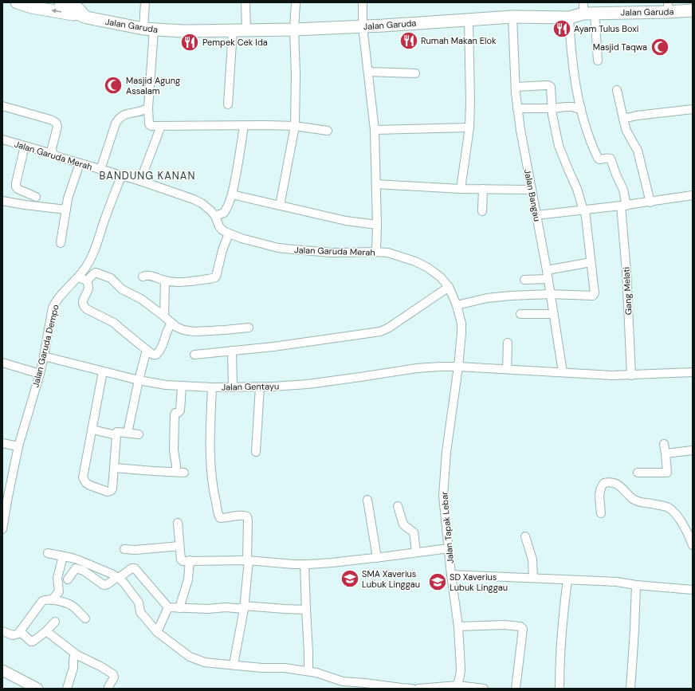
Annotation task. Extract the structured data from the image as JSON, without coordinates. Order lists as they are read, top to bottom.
{
  "streets": {
    "highway": ["Jalan Garuda"],
    "street": [
      "Jalan Garuda Merah",
      "Jalan Bangau",
      "Gang Melati",
      "Jalan Garuda Dempo",
      "Jalan Gentayu",
      "Jalan Tapak Lebar"
    ]
  },
  "crossings": [
    ["Jalan Garuda", "Jalan Bangau"],
    ["Jalan Garuda Merah", "Jalan Garuda Dempo"],
    ["Jalan Garuda Merah", "Jalan Gentayu"],
    ["Jalan Garuda Merah", "Jalan Tapak Lebar"],
    ["Jalan Bangau", "Jalan Gentayu"],
    ["Gang Melati", "Jalan Gentayu"],
    ["Jalan Garuda Dempo", "Jalan Gentayu"],
    ["Jalan Gentayu", "Jalan Tapak Lebar"]
  ],
  "districts": ["BANDUNG KANAN"],
  "places": {
    "restaurant": ["Ayam Tulus Boxi", "Rumah Makan Elok", "Pempek Cek Ida"],
    "mosque": ["Masjid Taqwa", "Masjid Agung Assalam"],
    "school or university": ["SMA Xaverius Lubuk Linggau", "SD Xaverius Lubuk Linggau"]
  }
}
